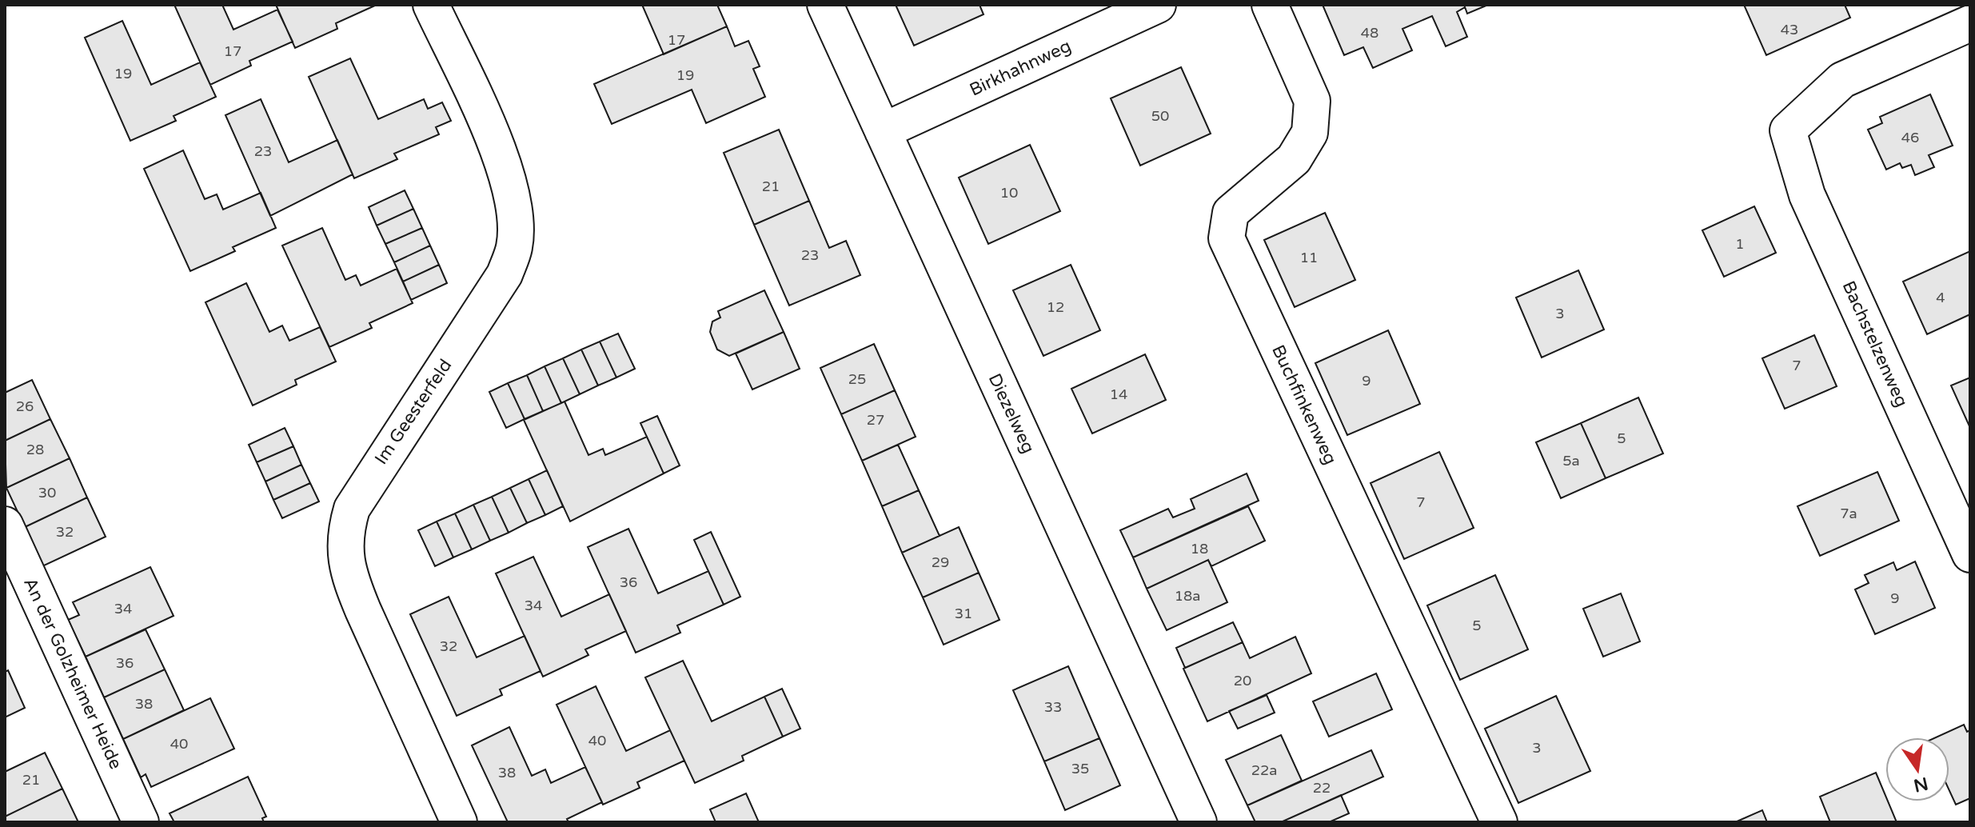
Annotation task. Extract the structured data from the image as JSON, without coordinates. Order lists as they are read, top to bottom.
{
  "streets": {
    "street": [
      "Birkhahnweg",
      "Bachstelzenweg",
      "Buchfinkenweg",
      "Im Geesterfeld",
      "Diezelweg",
      "An der Golzheimer Heide"
    ]
  },
  "crossings": [
    ["Birkhahnweg", "Diezelweg"]
  ],
  "house_numbers": [
    "43",
    "48",
    "17",
    "17",
    "19",
    "19",
    "50",
    "46",
    "23",
    "21",
    "10",
    "1",
    "23",
    "11",
    "4",
    "12",
    "3",
    "7",
    "25",
    "9",
    "14",
    "26",
    "27",
    "5",
    "28",
    "5a",
    "30",
    "7",
    "7a",
    "32",
    "18",
    "29",
    "36",
    "18a",
    "9",
    "34",
    "34",
    "31",
    "5",
    "32",
    "36",
    "20",
    "38",
    "33",
    "40",
    "40",
    "3",
    "35",
    "22a",
    "38",
    "21",
    "22"
  ],
  "north": "bottom"
}
